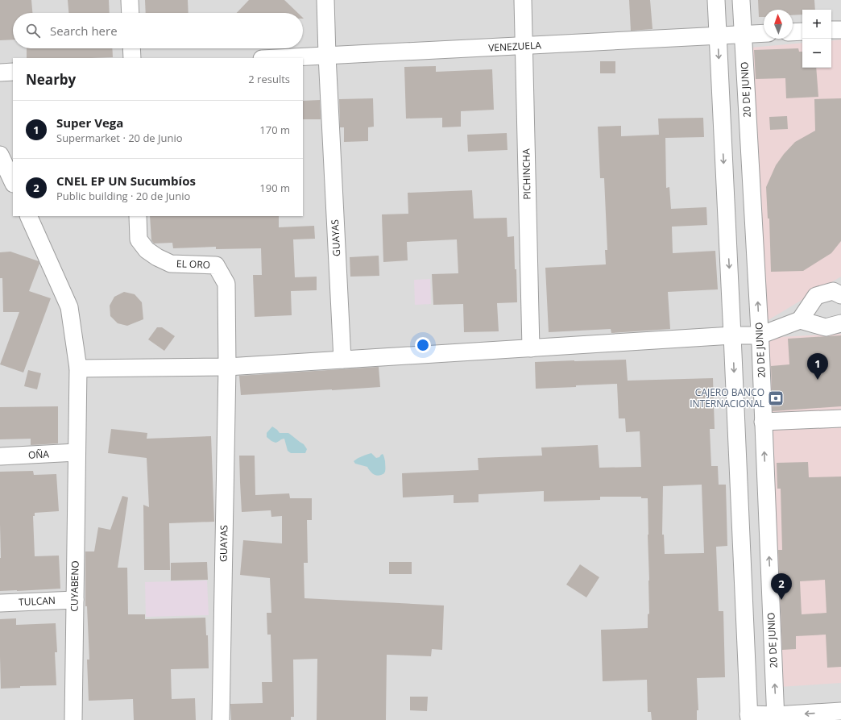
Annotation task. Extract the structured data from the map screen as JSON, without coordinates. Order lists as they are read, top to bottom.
{
  "streets": {
    "street": [
      "VENEZUELA",
      "20 DE JUNIO",
      "PICHINCHA",
      "GUAYAS",
      "EL ORO",
      "OÑA",
      "CUYABENO",
      "TULCAN"
    ]
  },
  "crossings": [
    ["VENEZUELA", "20 DE JUNIO"],
    ["VENEZUELA", "PICHINCHA"],
    ["VENEZUELA", "GUAYAS"],
    ["GUAYAS", "EL ORO"],
    ["OÑA", "CUYABENO"],
    ["CUYABENO", "TULCAN"]
  ],
  "places": {
    "bank": ["CAJERO BANCO INTERNACIONAL"]
  },
  "north": "top",
  "page": {
    "map_buttons": ["+", "−"],
    "search": "Search here",
    "heading": ["Nearby", "2 results"],
    "list": [
      {
        "mark": "1",
        "name": "Super Vega",
        "note": "Supermarket · 20 de Junio",
        "value": "170 m"
      },
      {
        "mark": "2",
        "name": "CNEL EP UN Sucumbíos",
        "note": "Public building · 20 de Junio",
        "value": "190 m"
      }
    ],
    "pins": ["1", "2"]
  }
}
